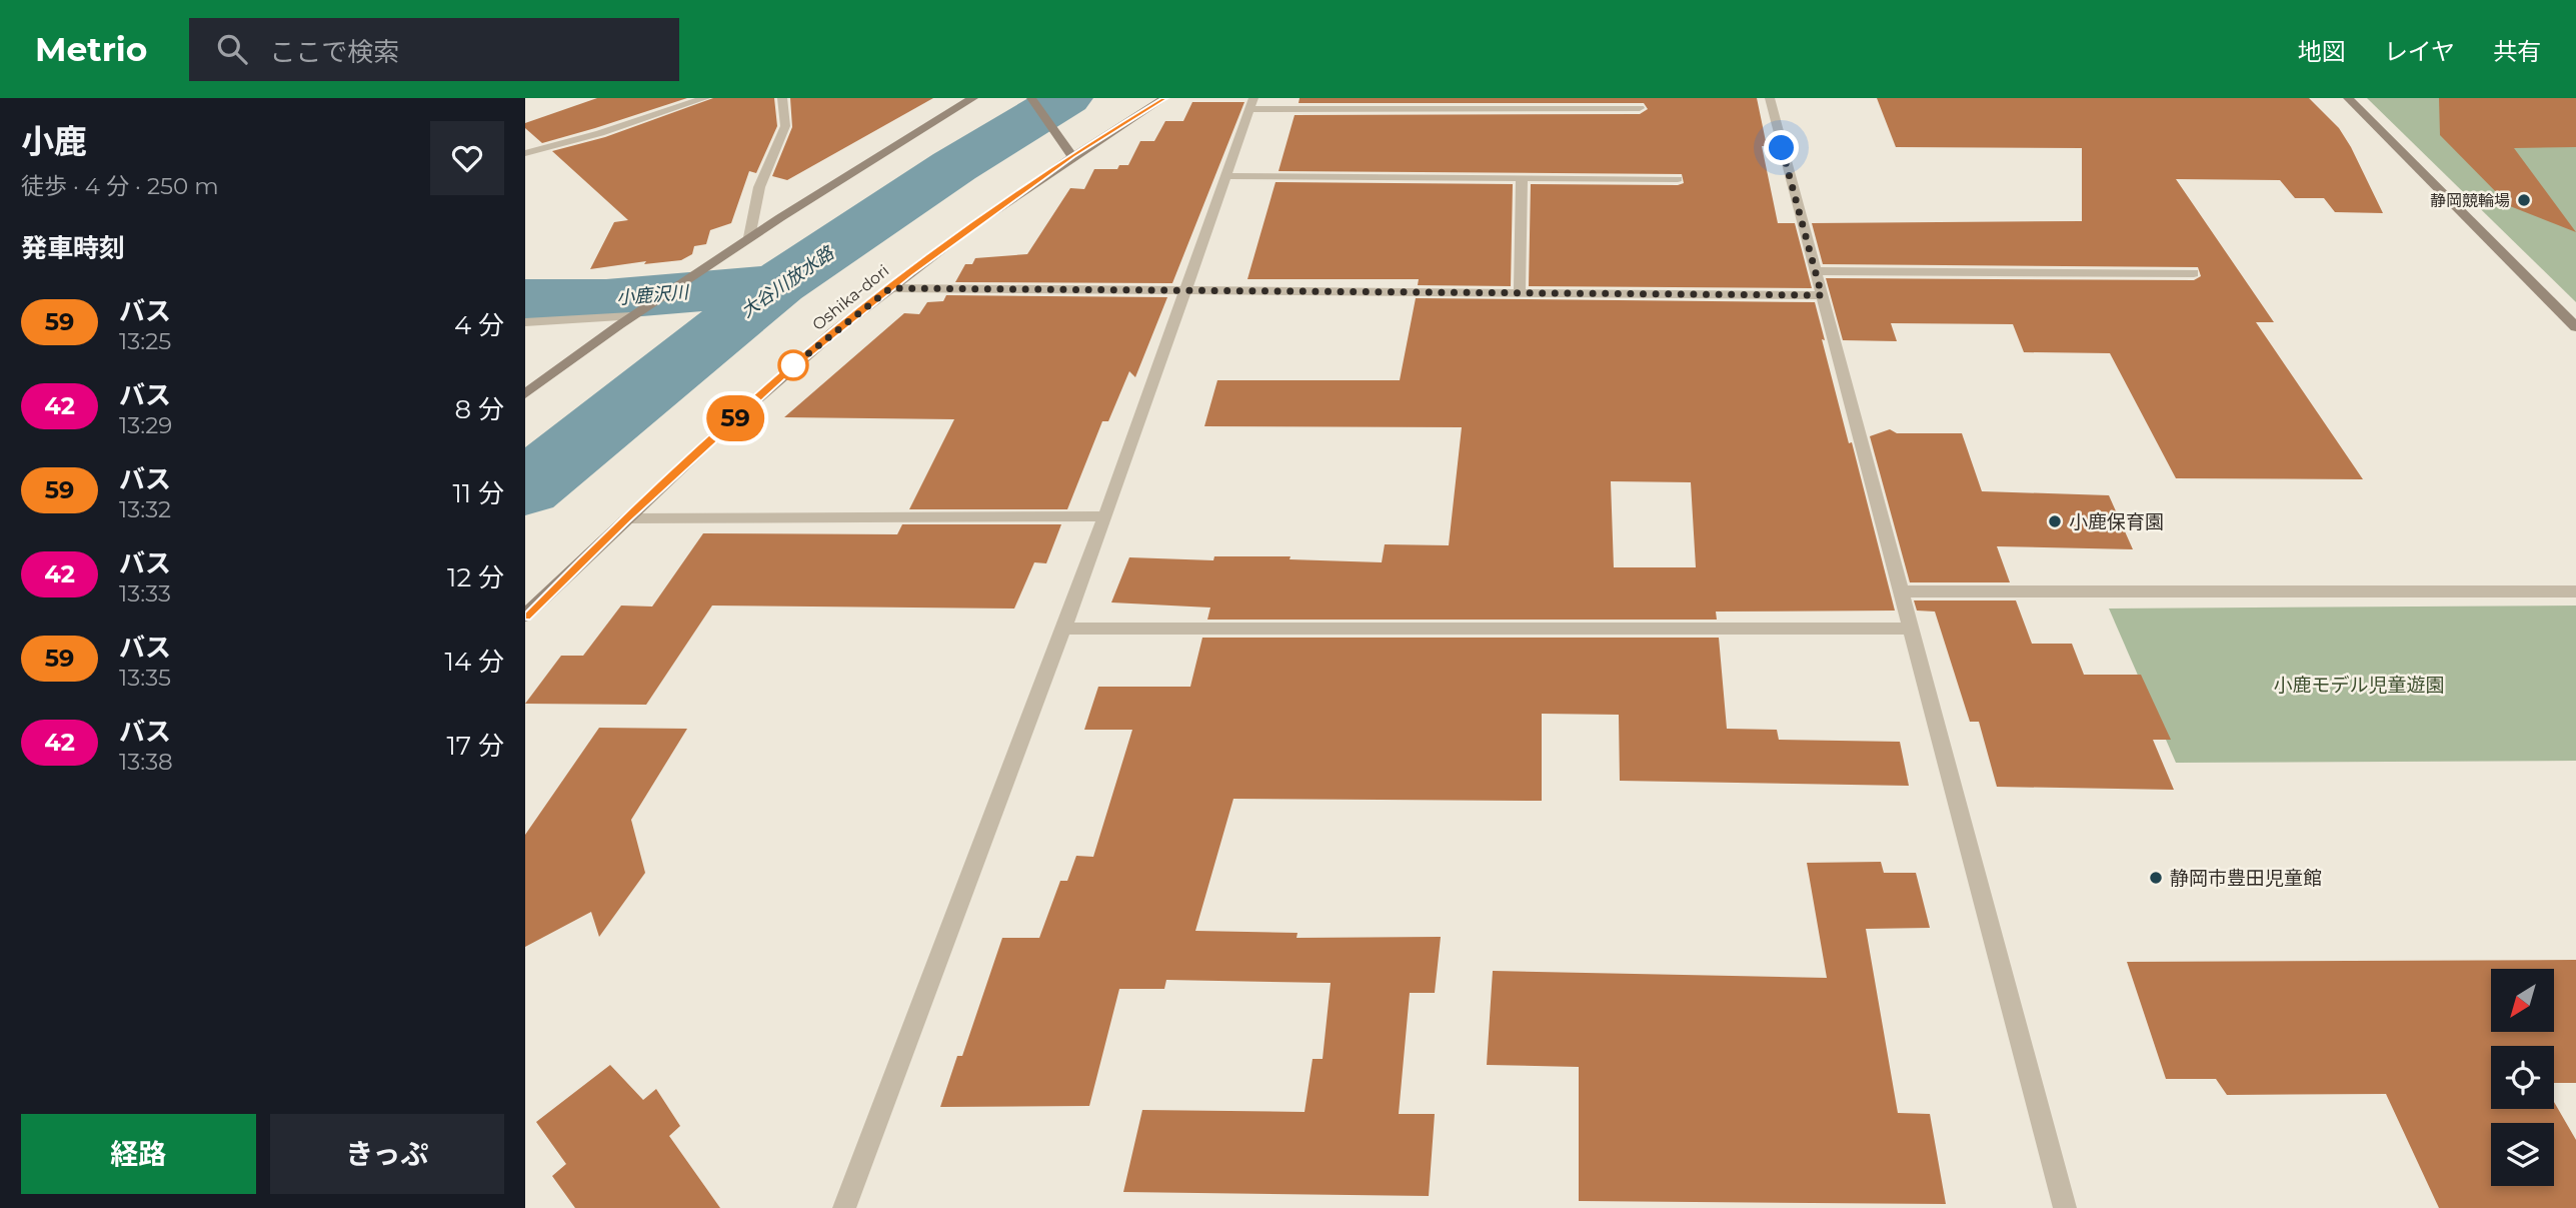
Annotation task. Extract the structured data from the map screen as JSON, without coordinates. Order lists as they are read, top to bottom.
{
  "streets": {
    "street": ["Oshika-dori"]
  },
  "water": ["大谷川放水路", "小鹿沢川"],
  "parks": ["小鹿モデル児童遊園"],
  "places": ["静岡競輪場", "小鹿保育園", "静岡市豊田児童館"],
  "lines": ["bus line 59"],
  "north": "bottom left",
  "page": {
    "header": "Metrio",
    "search": "ここで検索",
    "nav": ["地図", "レイヤ", "共有"],
    "heading": [
      ["小鹿", "徒歩 · 4 分 · 250 m"],
      "発車時刻"
    ],
    "on_map": "59",
    "list": [
      {
        "mark": "59",
        "name": "バス",
        "note": "13:25",
        "value": "4 分"
      },
      {
        "mark": "42",
        "name": "バス",
        "note": "13:29",
        "value": "8 分"
      },
      {
        "mark": "59",
        "name": "バス",
        "note": "13:32",
        "value": "11 分"
      },
      {
        "mark": "42",
        "name": "バス",
        "note": "13:33",
        "value": "12 分"
      },
      {
        "mark": "59",
        "name": "バス",
        "note": "13:35",
        "value": "14 分"
      },
      {
        "mark": "42",
        "name": "バス",
        "note": "13:38",
        "value": "17 分"
      }
    ],
    "buttons": ["経路", "きっぷ"]
  }
}
